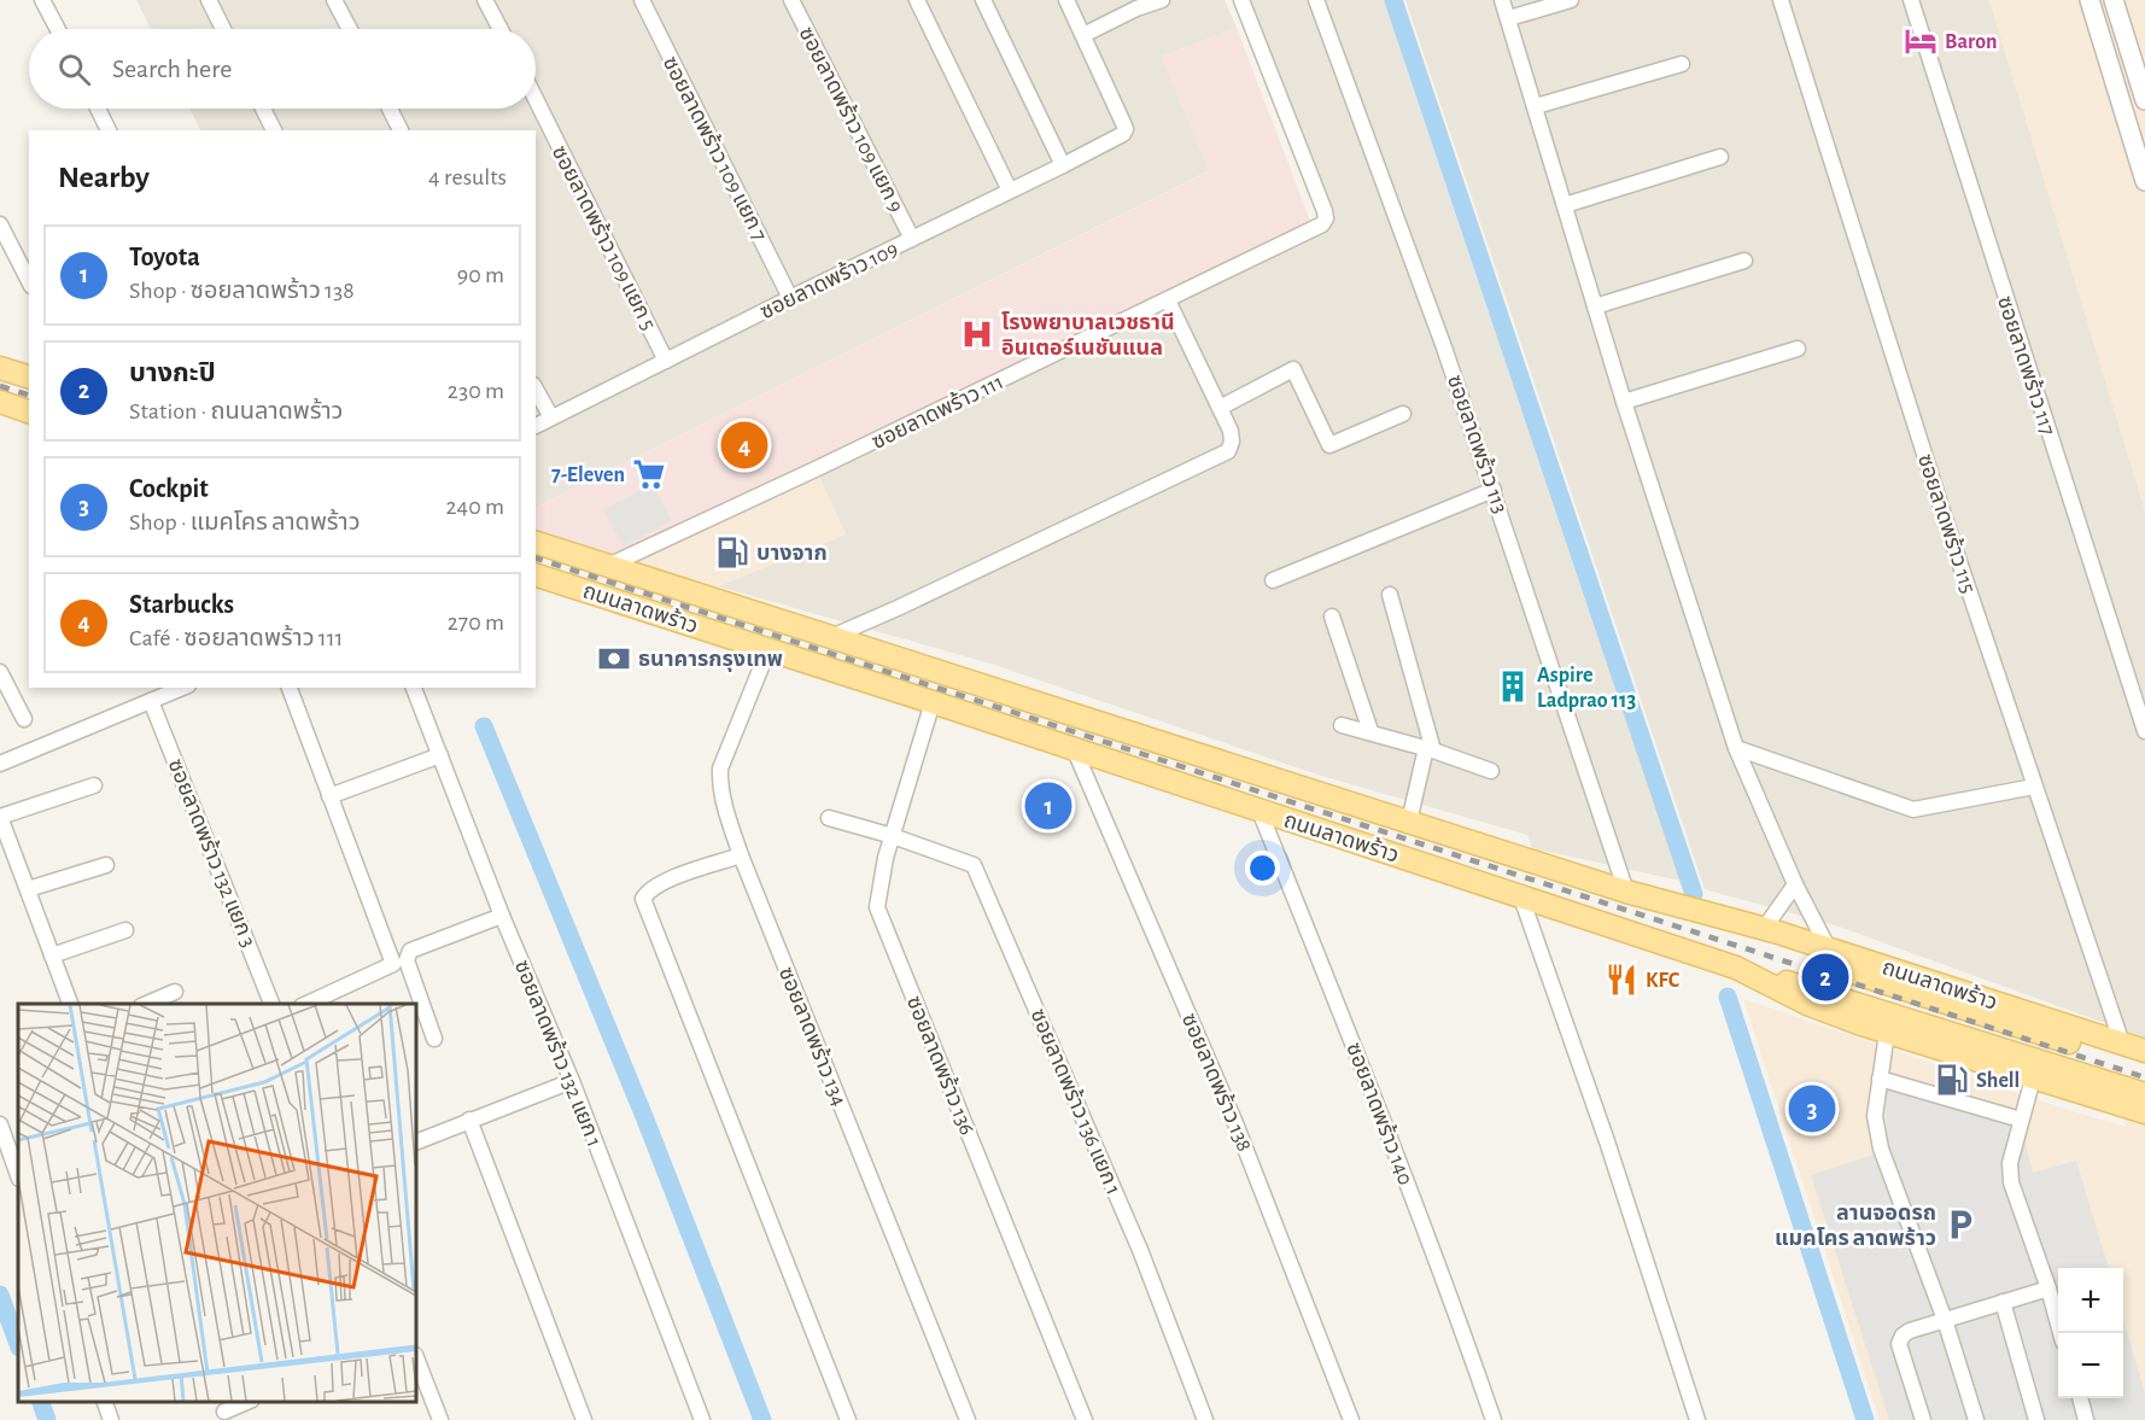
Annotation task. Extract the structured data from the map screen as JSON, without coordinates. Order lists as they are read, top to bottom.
{
  "streets": {
    "main road": ["ถนนลาดพร้าว"],
    "street": [
      "ซอยลาดพร้าว 109 แยก 9",
      "ซอยลาดพร้าว 109 แยก 7",
      "ซอยลาดพร้าว 109 แยก 5",
      "ซอยลาดพร้าว 109",
      "ซอยลาดพร้าว 117",
      "ซอยลาดพร้าว 111",
      "ซอยลาดพร้าว 113",
      "ซอยลาดพร้าว 115",
      "ซอยลาดพร้าว 132 แยก 3",
      "ซอยลาดพร้าว 134",
      "ซอยลาดพร้าว 132 แยก 1",
      "ซอยลาดพร้าว 136",
      "ซอยลาดพร้าว 138",
      "ซอยลาดพร้าว 136 แยก 1",
      "ซอยลาดพร้าว 140"
    ]
  },
  "crossings": [
    ["ซอยลาดพร้าว 109 แยก 9", "ซอยลาดพร้าว 109"],
    ["ซอยลาดพร้าว 109 แยก 7", "ซอยลาดพร้าว 109"],
    ["ซอยลาดพร้าว 109 แยก 5", "ซอยลาดพร้าว 109"],
    ["ซอยลาดพร้าว 111", "ถนนลาดพร้าว"],
    ["ซอยลาดพร้าว 113", "ถนนลาดพร้าว"],
    ["ซอยลาดพร้าว 115", "ถนนลาดพร้าว"],
    ["ถนนลาดพร้าว", "ซอยลาดพร้าว 134"],
    ["ถนนลาดพร้าว", "ซอยลาดพร้าว 136"],
    ["ถนนลาดพร้าว", "ซอยลาดพร้าว 138"],
    ["ถนนลาดพร้าว", "ซอยลาดพร้าว 140"],
    ["ซอยลาดพร้าว 136", "ซอยลาดพร้าว 136 แยก 1"]
  ],
  "places": {
    "hotel": ["Baron"],
    "hospital": ["โรงพยาบาลเวชธานี อินเตอร์เนชันแนล"],
    "supermarket": ["7-Eleven"],
    "fuel station": ["บางจาก", "Shell"],
    "bank": ["ธนาคารกรุงเทพ"],
    "building": ["Aspire Ladprao 113"],
    "restaurant": ["KFC"],
    "parking": ["ลานจอดรถ แมคโคร ลาดพร้าว"]
  },
  "page": {
    "search": "Search here",
    "heading": ["Nearby", "4 results"],
    "list": [
      {
        "mark": "1",
        "name": "Toyota",
        "note": "Shop · ซอยลาดพร้าว 138",
        "value": "90 m"
      },
      {
        "mark": "2",
        "name": "บางกะปิ",
        "note": "Station · ถนนลาดพร้าว",
        "value": "230 m"
      },
      {
        "mark": "3",
        "name": "Cockpit",
        "note": "Shop · แมคโคร ลาดพร้าว",
        "value": "240 m"
      },
      {
        "mark": "4",
        "name": "Starbucks",
        "note": "Café · ซอยลาดพร้าว 111",
        "value": "270 m"
      }
    ],
    "pins": [
      "4",
      "1",
      "2",
      "3"
    ],
    "map_buttons": ["+", "−"]
  }
}
